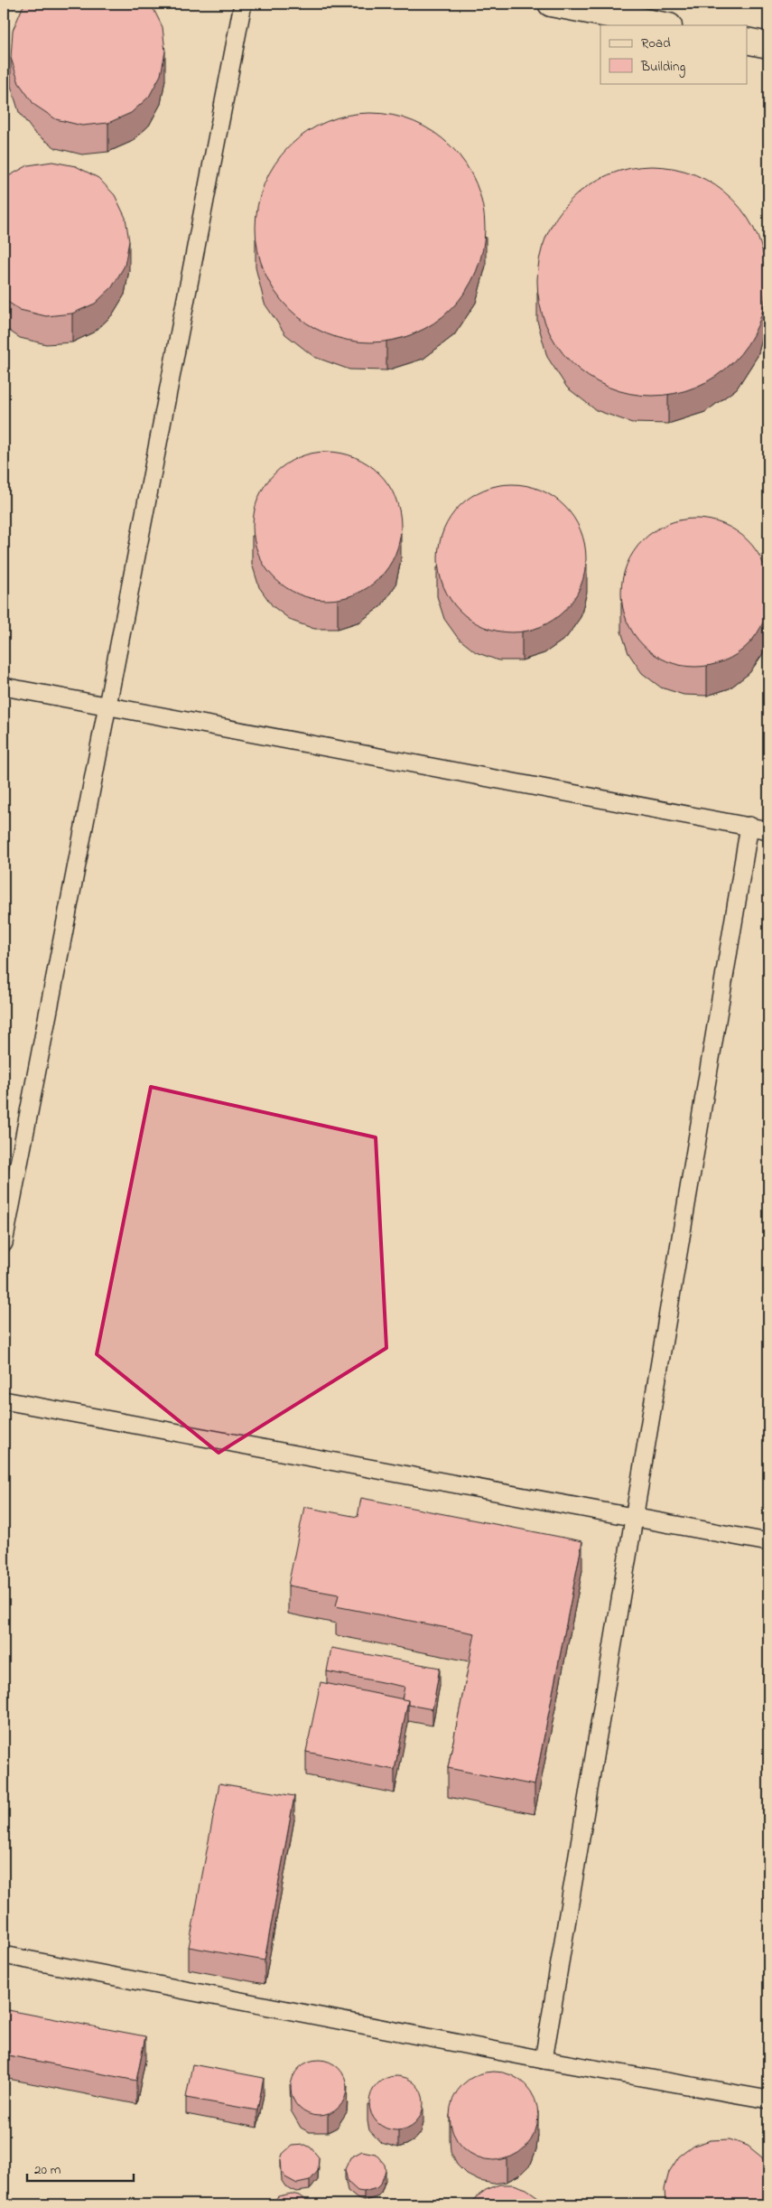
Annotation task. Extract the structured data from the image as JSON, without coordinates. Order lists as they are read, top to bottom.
{
  "legend": ["Road", "Building"],
  "scale_bar": "20 m"
}
